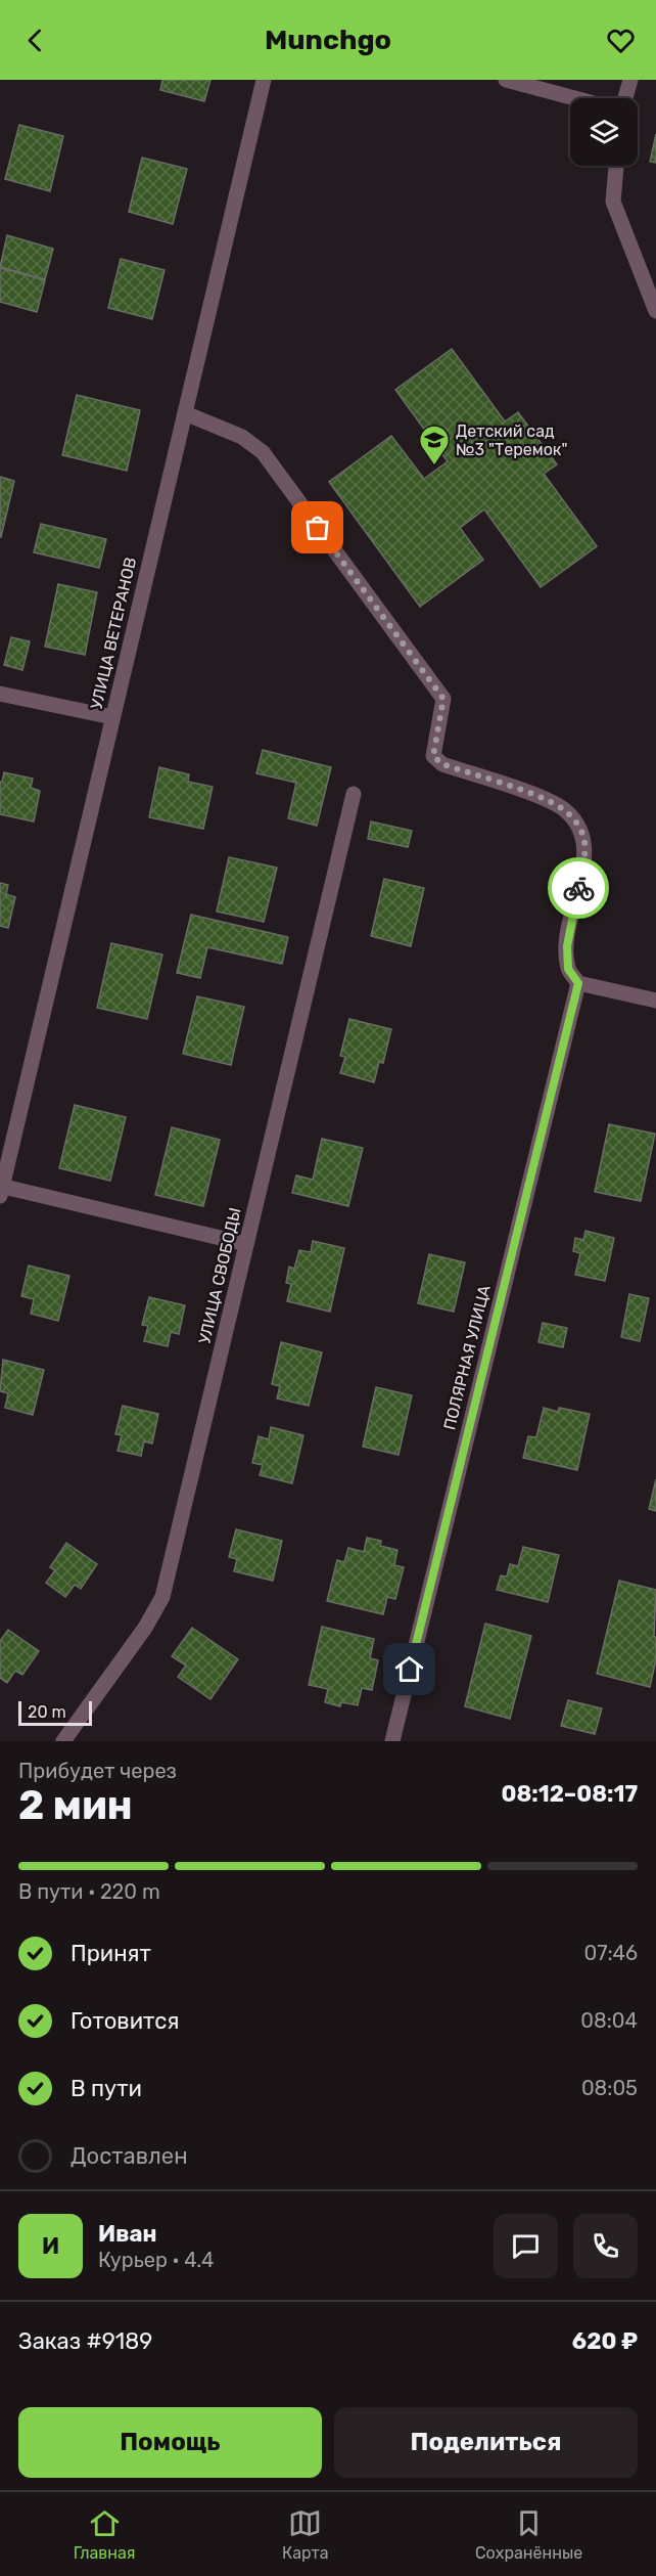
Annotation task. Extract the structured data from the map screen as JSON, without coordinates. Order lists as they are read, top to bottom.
{
  "streets": {
    "street": ["УЛИЦА ВЕТЕРАНОВ", "УЛИЦА СВОБОДЫ", "ПОЛЯРНАЯ УЛИЦА"]
  },
  "places": {
    "school or university": ["Детский сад №3 \"Теремок\""]
  },
  "scale_bar": "20 m",
  "page": {
    "header": "Munchgo",
    "scale": "20 m",
    "heading": ["2 мин", "Прибудет через", "08:12–08:17"],
    "panel": [
      "Иван",
      "Курьер · 4.4",
      "Заказ #9189",
      "620 ₽"
    ],
    "bar": "В пути · 220 m",
    "list": [
      ["Принят", "07:46"],
      ["Готовится", "08:04"],
      ["В пути", "08:05"],
      "Доставлен"
    ],
    "round": "И",
    "buttons": ["Помощь", "Поделиться"],
    "tabs": ["Главная", "Карта", "Сохранённые"]
  }
}
